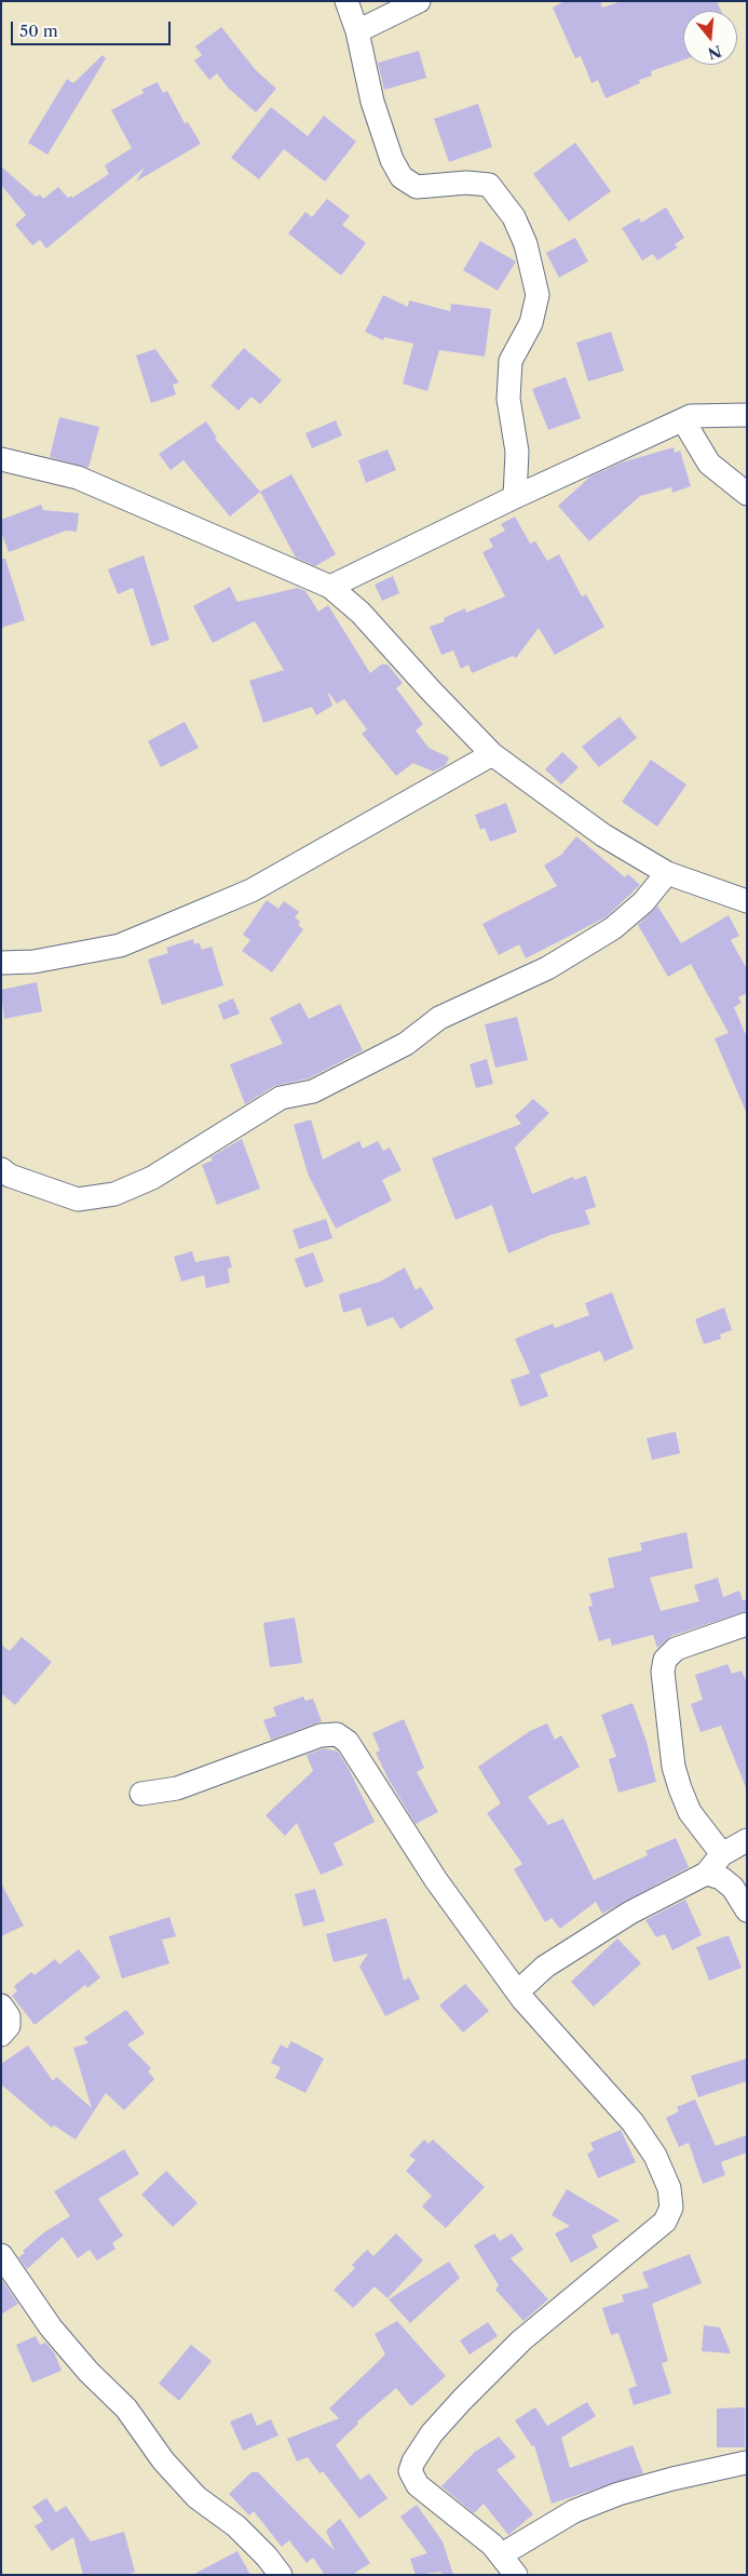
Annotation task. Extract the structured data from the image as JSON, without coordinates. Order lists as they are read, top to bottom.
{
  "scale_bar": "50 m",
  "north": "bottom"
}
